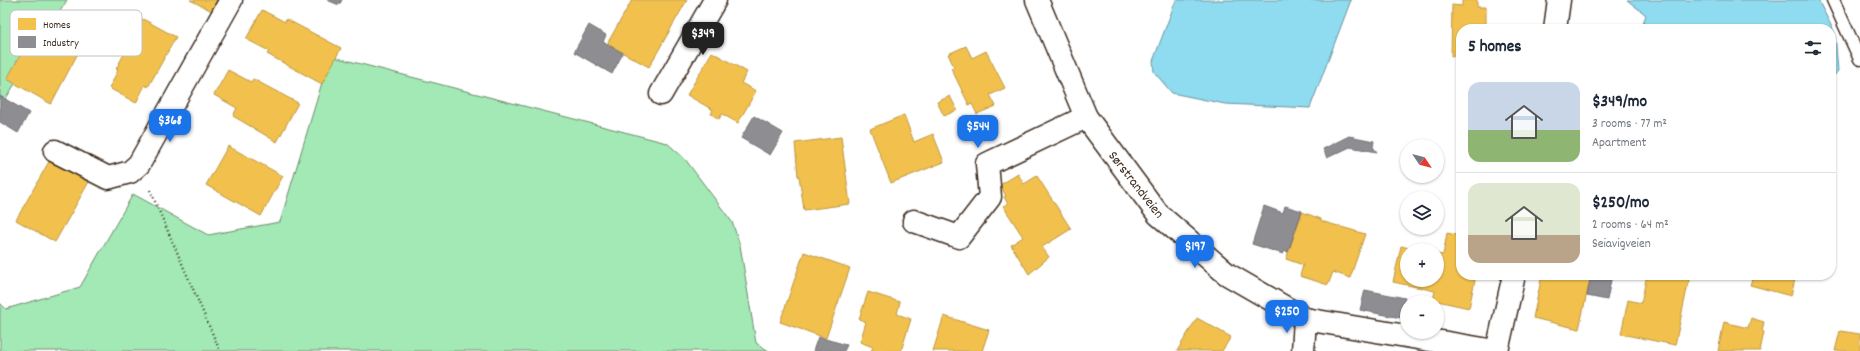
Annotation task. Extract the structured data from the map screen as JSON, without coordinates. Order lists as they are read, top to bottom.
{
  "streets": {
    "street": ["Sørstrandveien"]
  },
  "legend": ["Homes", "Industry"],
  "north": "bottom right",
  "page": {
    "price": [
      "$349",
      "$368",
      "$544",
      "$197",
      "$250"
    ],
    "heading": "5 homes",
    "list": [
      {
        "name": "$349/mo",
        "note": "3 rooms · 77 m² · Apartment"
      },
      {
        "name": "$250/mo",
        "note": "2 rooms · 64 m² · Seiavigveien"
      }
    ],
    "map_buttons": ["+", "−"]
  }
}
